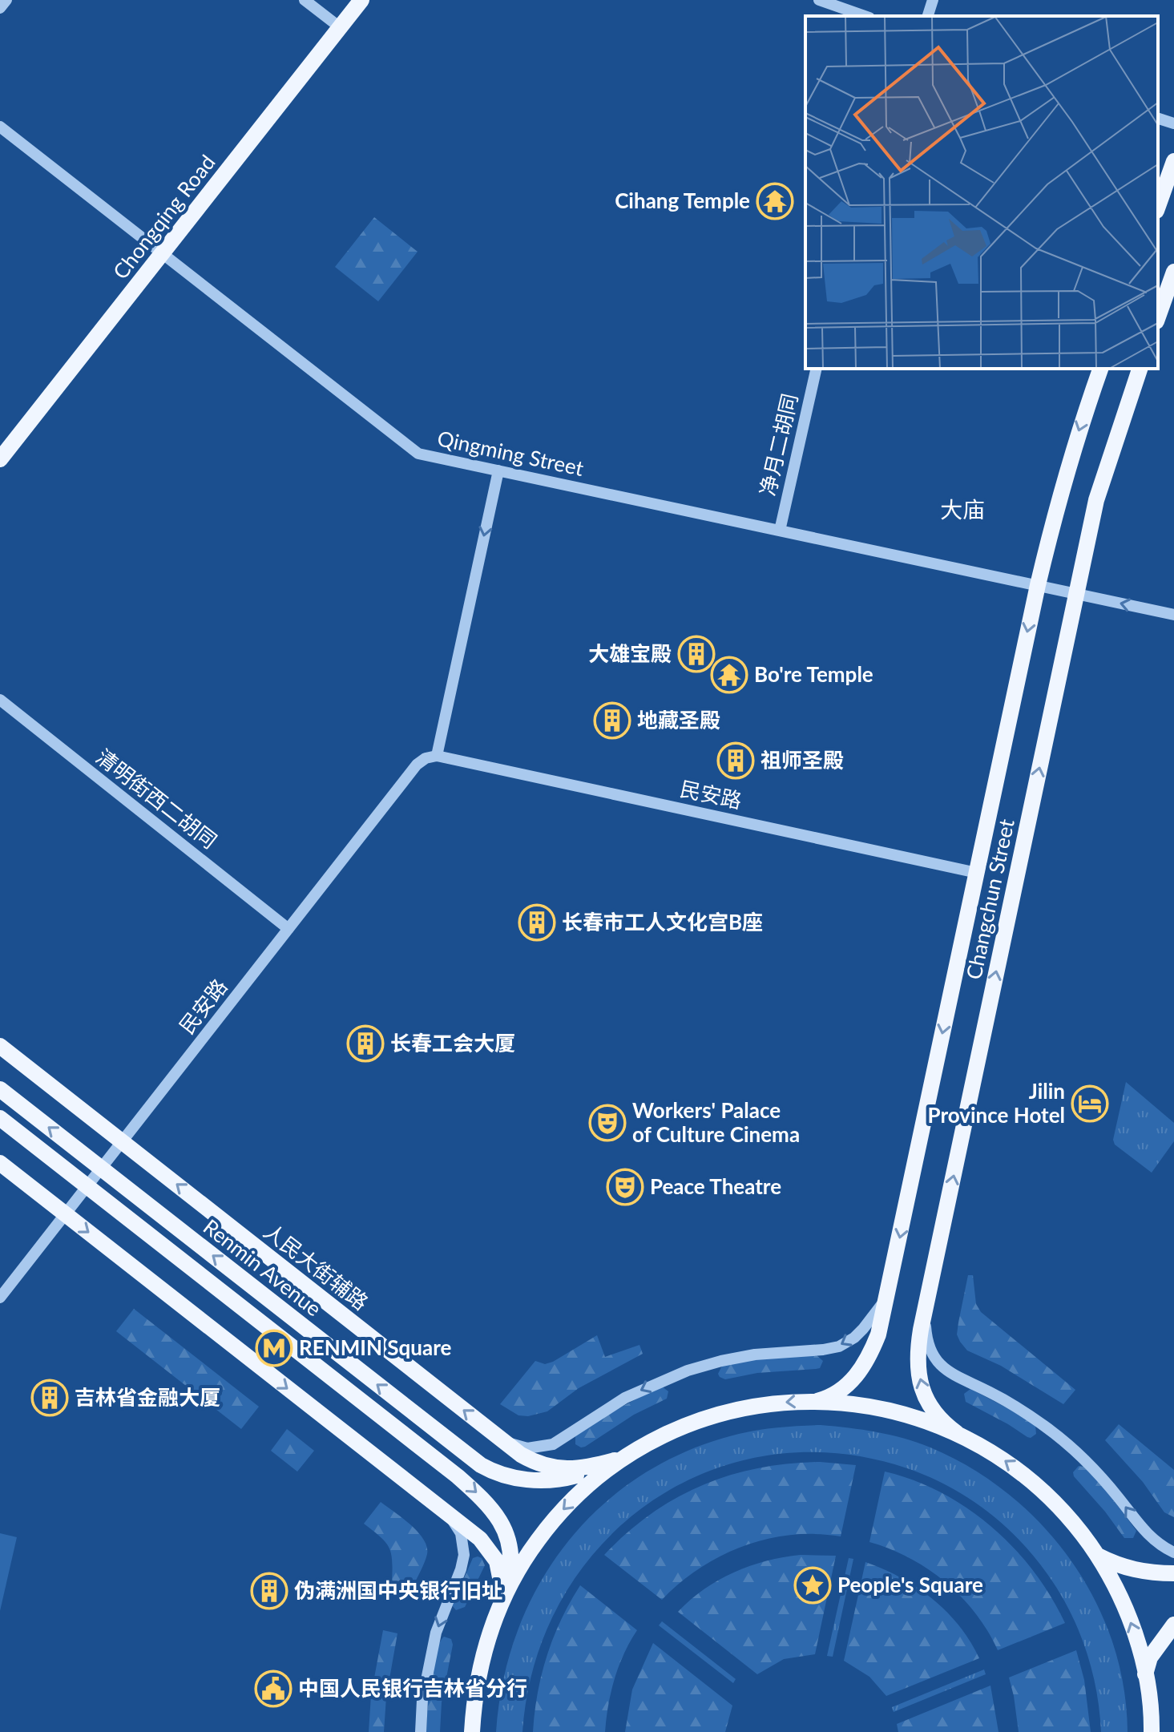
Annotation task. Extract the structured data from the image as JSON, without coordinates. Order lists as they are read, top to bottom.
{
  "streets": {
    "main road": [
      "Chongqing Road",
      "Changchun Street",
      "人民大街辅路",
      "Renmin Avenue"
    ],
    "street": [
      "净月二胡同",
      "Qingming Street",
      "民安路",
      "清明街西二胡同"
    ]
  },
  "crossings": [
    ["Chongqing Road", "Qingming Street"],
    ["净月二胡同", "Qingming Street"],
    ["Qingming Street", "Changchun Street"],
    ["民安路", "清明街西二胡同"],
    ["民安路", "Changchun Street"],
    ["民安路", "人民大街辅路"],
    ["民安路", "Renmin Avenue"],
    ["人民大街辅路", "Renmin Avenue"]
  ],
  "districts": ["大庙"],
  "places": {
    "temple": ["Cihang Temple", "Bo're Temple"],
    "building": [
      "大雄宝殿",
      "地藏圣殿",
      "祖师圣殿",
      "长春市工人文化宫B座",
      "长春工会大厦",
      "吉林省金融大厦",
      "伪满洲国中央银行旧址"
    ],
    "hotel": ["Jilin Province Hotel"],
    "theatre": ["Workers' Palace of Culture Cinema", "Peace Theatre"],
    "metro station": ["RENMIN Square"],
    "place": ["People's Square"],
    "public building": ["中国人民银行吉林省分行"]
  }
}
